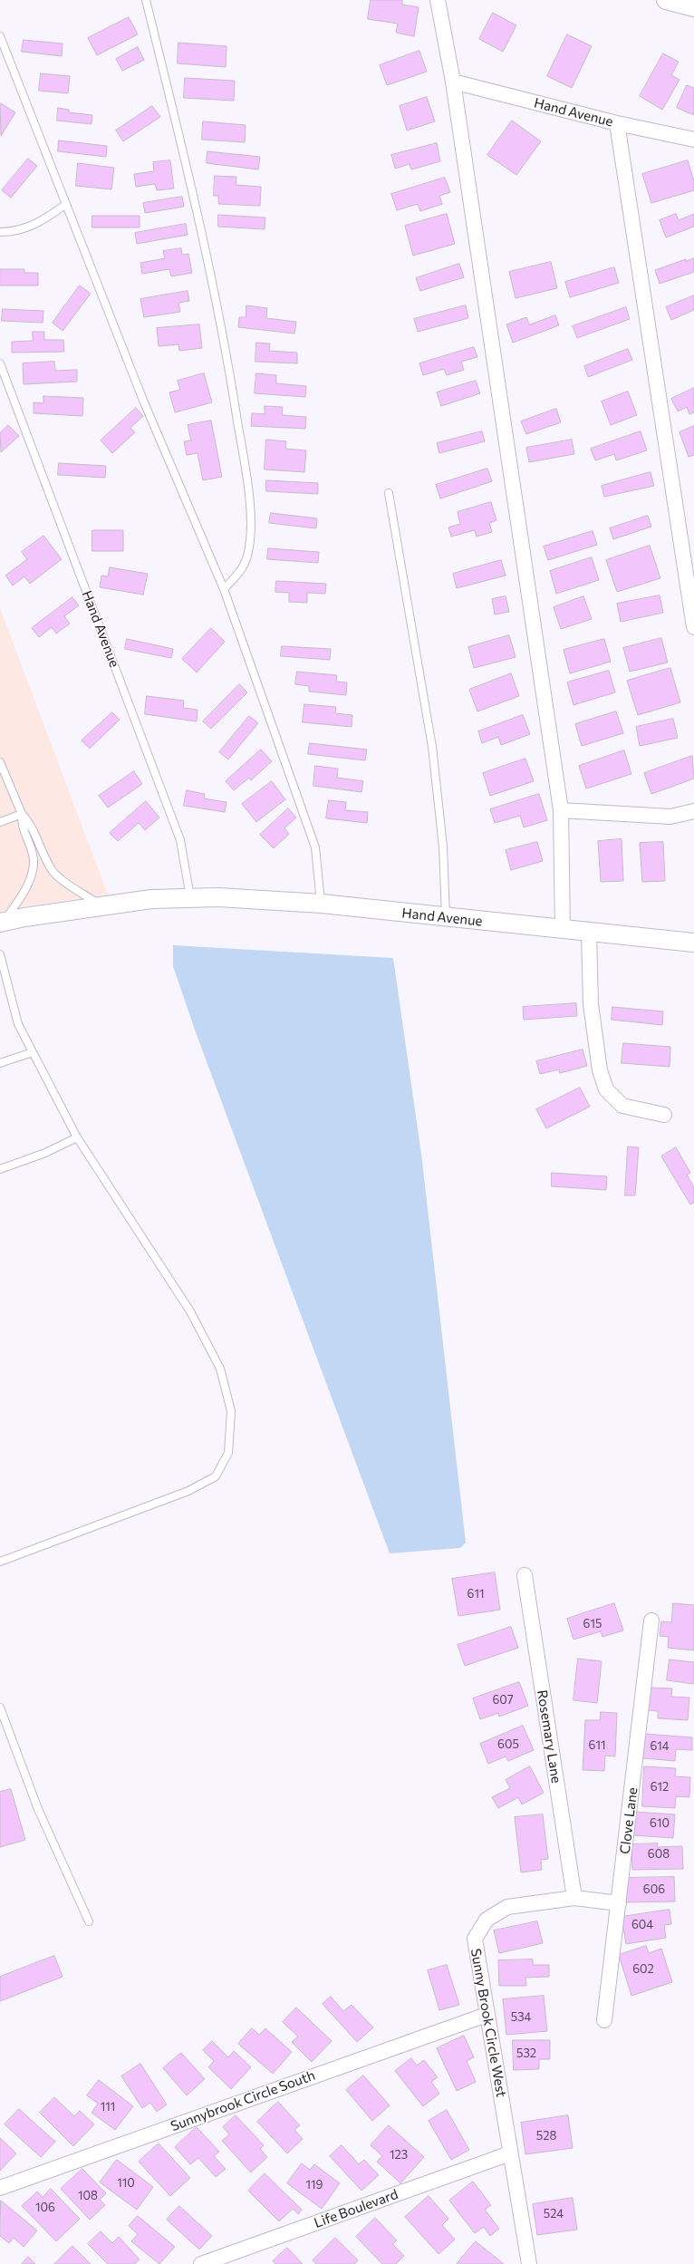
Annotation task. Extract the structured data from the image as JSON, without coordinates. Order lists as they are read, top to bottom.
{
  "streets": {
    "street": [
      "Hand Avenue",
      "Rosemary Lane",
      "Clove Lane",
      "Sunny Brook Circle West",
      "Sunnybrook Circle South",
      "Life Boulevard"
    ]
  },
  "crossings": [
    ["Rosemary Lane", "Sunny Brook Circle West"],
    ["Clove Lane", "Sunny Brook Circle West"],
    ["Sunny Brook Circle West", "Sunnybrook Circle South"],
    ["Sunny Brook Circle West", "Life Boulevard"]
  ],
  "house_numbers": [
    "611",
    "615",
    "607",
    "605",
    "611",
    "614",
    "612",
    "610",
    "608",
    "606",
    "604",
    "602",
    "534",
    "532",
    "111",
    "528",
    "123",
    "110",
    "119",
    "108",
    "106",
    "524"
  ]
}
